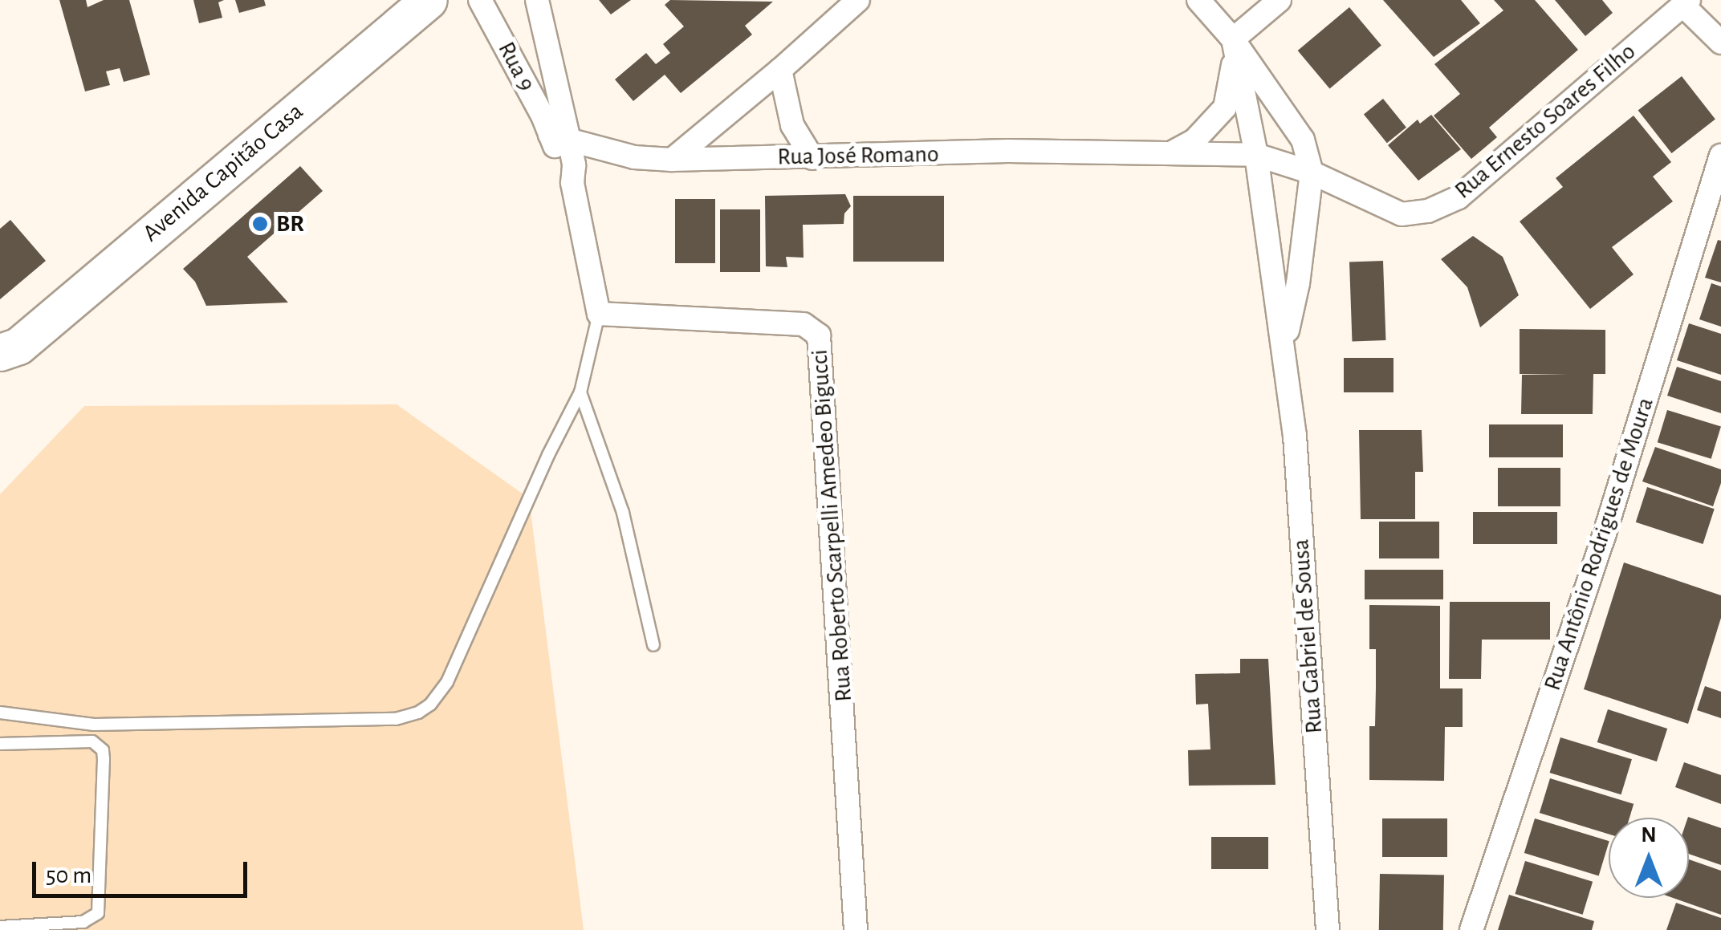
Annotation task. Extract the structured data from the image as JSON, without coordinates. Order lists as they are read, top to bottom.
{
  "streets": {
    "main road": ["Avenida Capitão Casa"],
    "street": [
      "Rua 9",
      "Rua Ernesto Soares Filho",
      "Rua José Romano",
      "Rua Roberto Scarpelli Amedeo Bigucci",
      "Rua Antônio Rodrigues de Moura",
      "Rua Gabriel de Sousa"
    ]
  },
  "crossings": [
    ["Rua 9", "Rua José Romano"],
    ["Rua Ernesto Soares Filho", "Rua José Romano"],
    ["Rua Ernesto Soares Filho", "Rua Gabriel de Sousa"],
    ["Rua José Romano", "Rua Gabriel de Sousa"]
  ],
  "places": ["BR"],
  "scale_bar": "50 m",
  "north": "top"
}
